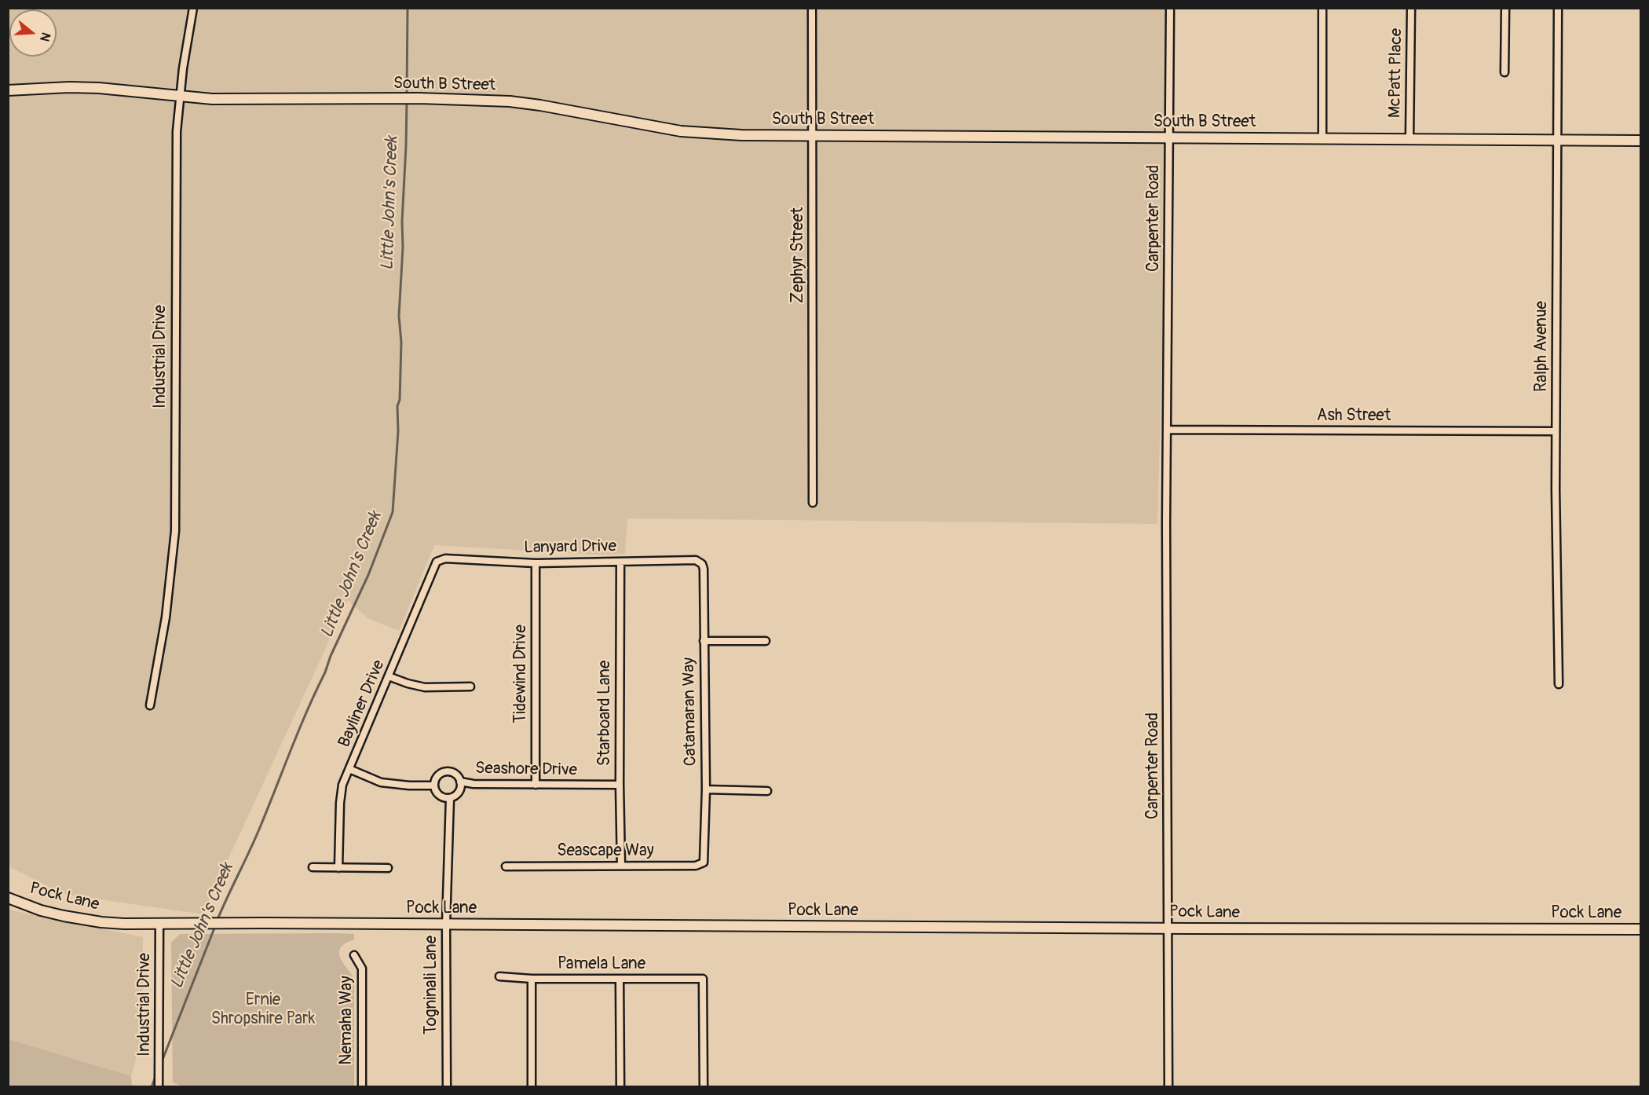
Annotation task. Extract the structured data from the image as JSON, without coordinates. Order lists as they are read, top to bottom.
{
  "streets": {
    "street": [
      "McPatt Place",
      "South B Street",
      "Carpenter Road",
      "Zephyr Street",
      "Ralph Avenue",
      "Industrial Drive",
      "Ash Street",
      "Lanyard Drive",
      "Tidewind Drive",
      "Bayliner Drive",
      "Catamaran Way",
      "Starboard Lane",
      "Seashore Drive",
      "Seascape Way",
      "Pock Lane",
      "Pamela Lane",
      "Togninali Lane",
      "Nemaha Way"
    ]
  },
  "crossings": [
    ["McPatt Place", "South B Street"],
    ["South B Street", "Carpenter Road"],
    ["South B Street", "Zephyr Street"],
    ["South B Street", "Ralph Avenue"],
    ["South B Street", "Industrial Drive"],
    ["Carpenter Road", "Ash Street"],
    ["Carpenter Road", "Pock Lane"],
    ["Ralph Avenue", "Ash Street"],
    ["Industrial Drive", "Pock Lane"],
    ["Lanyard Drive", "Tidewind Drive"],
    ["Lanyard Drive", "Bayliner Drive"],
    ["Lanyard Drive", "Catamaran Way"],
    ["Lanyard Drive", "Starboard Lane"],
    ["Tidewind Drive", "Seashore Drive"],
    ["Catamaran Way", "Seascape Way"],
    ["Starboard Lane", "Seashore Drive"],
    ["Starboard Lane", "Seascape Way"],
    ["Seashore Drive", "Togninali Lane"],
    ["Pock Lane", "Togninali Lane"]
  ],
  "water": ["Little John's Creek"],
  "parks": ["Ernie Shropshire Park"],
  "north": "right"
}
